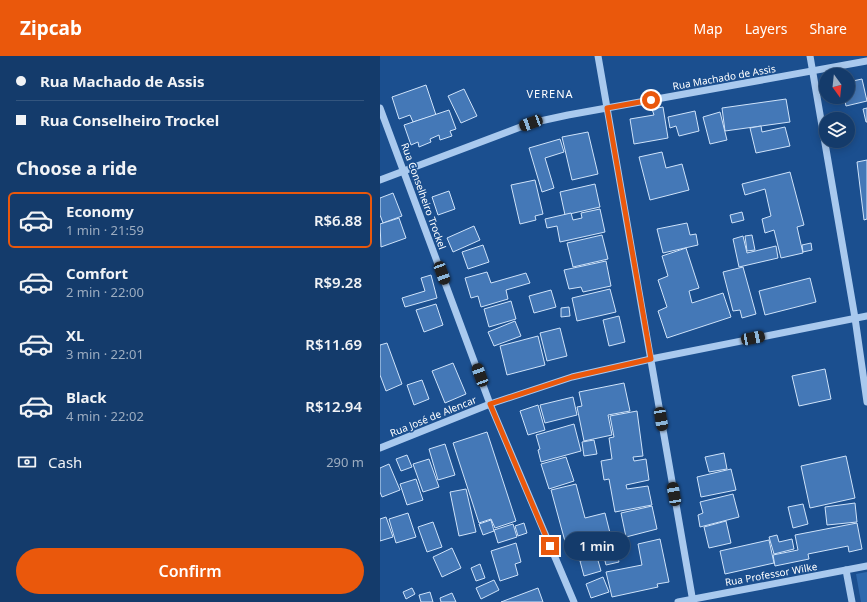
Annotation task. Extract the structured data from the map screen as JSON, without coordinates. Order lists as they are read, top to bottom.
{
  "streets": {
    "street": [
      "Rua Machado de Assis",
      "Rua Conselheiro Trockel",
      "Rua José de Alencar",
      "Rua Professor Wilke"
    ]
  },
  "crossings": [
    ["Rua Machado de Assis", "Rua Conselheiro Trockel"],
    ["Rua Conselheiro Trockel", "Rua José de Alencar"]
  ],
  "districts": ["VERENA"],
  "north": "bottom",
  "page": {
    "header": "Zipcab",
    "nav": ["Map", "Layers", "Share"],
    "banner": ["Rua Machado de Assis", "Rua Conselheiro Trockel"],
    "heading": "Choose a ride",
    "list": [
      {
        "name": "Economy",
        "note": "1 min · 21:59",
        "value": "R$6.88"
      },
      {
        "name": "Comfort",
        "note": "2 min · 22:00",
        "value": "R$9.28"
      },
      {
        "name": "XL",
        "note": "3 min · 22:01",
        "value": "R$11.69"
      },
      {
        "name": "Black",
        "note": "4 min · 22:02",
        "value": "R$12.94"
      }
    ],
    "pay": ["Cash", "290 m"],
    "bubble": "1 min",
    "buttons": "Confirm"
  }
}
